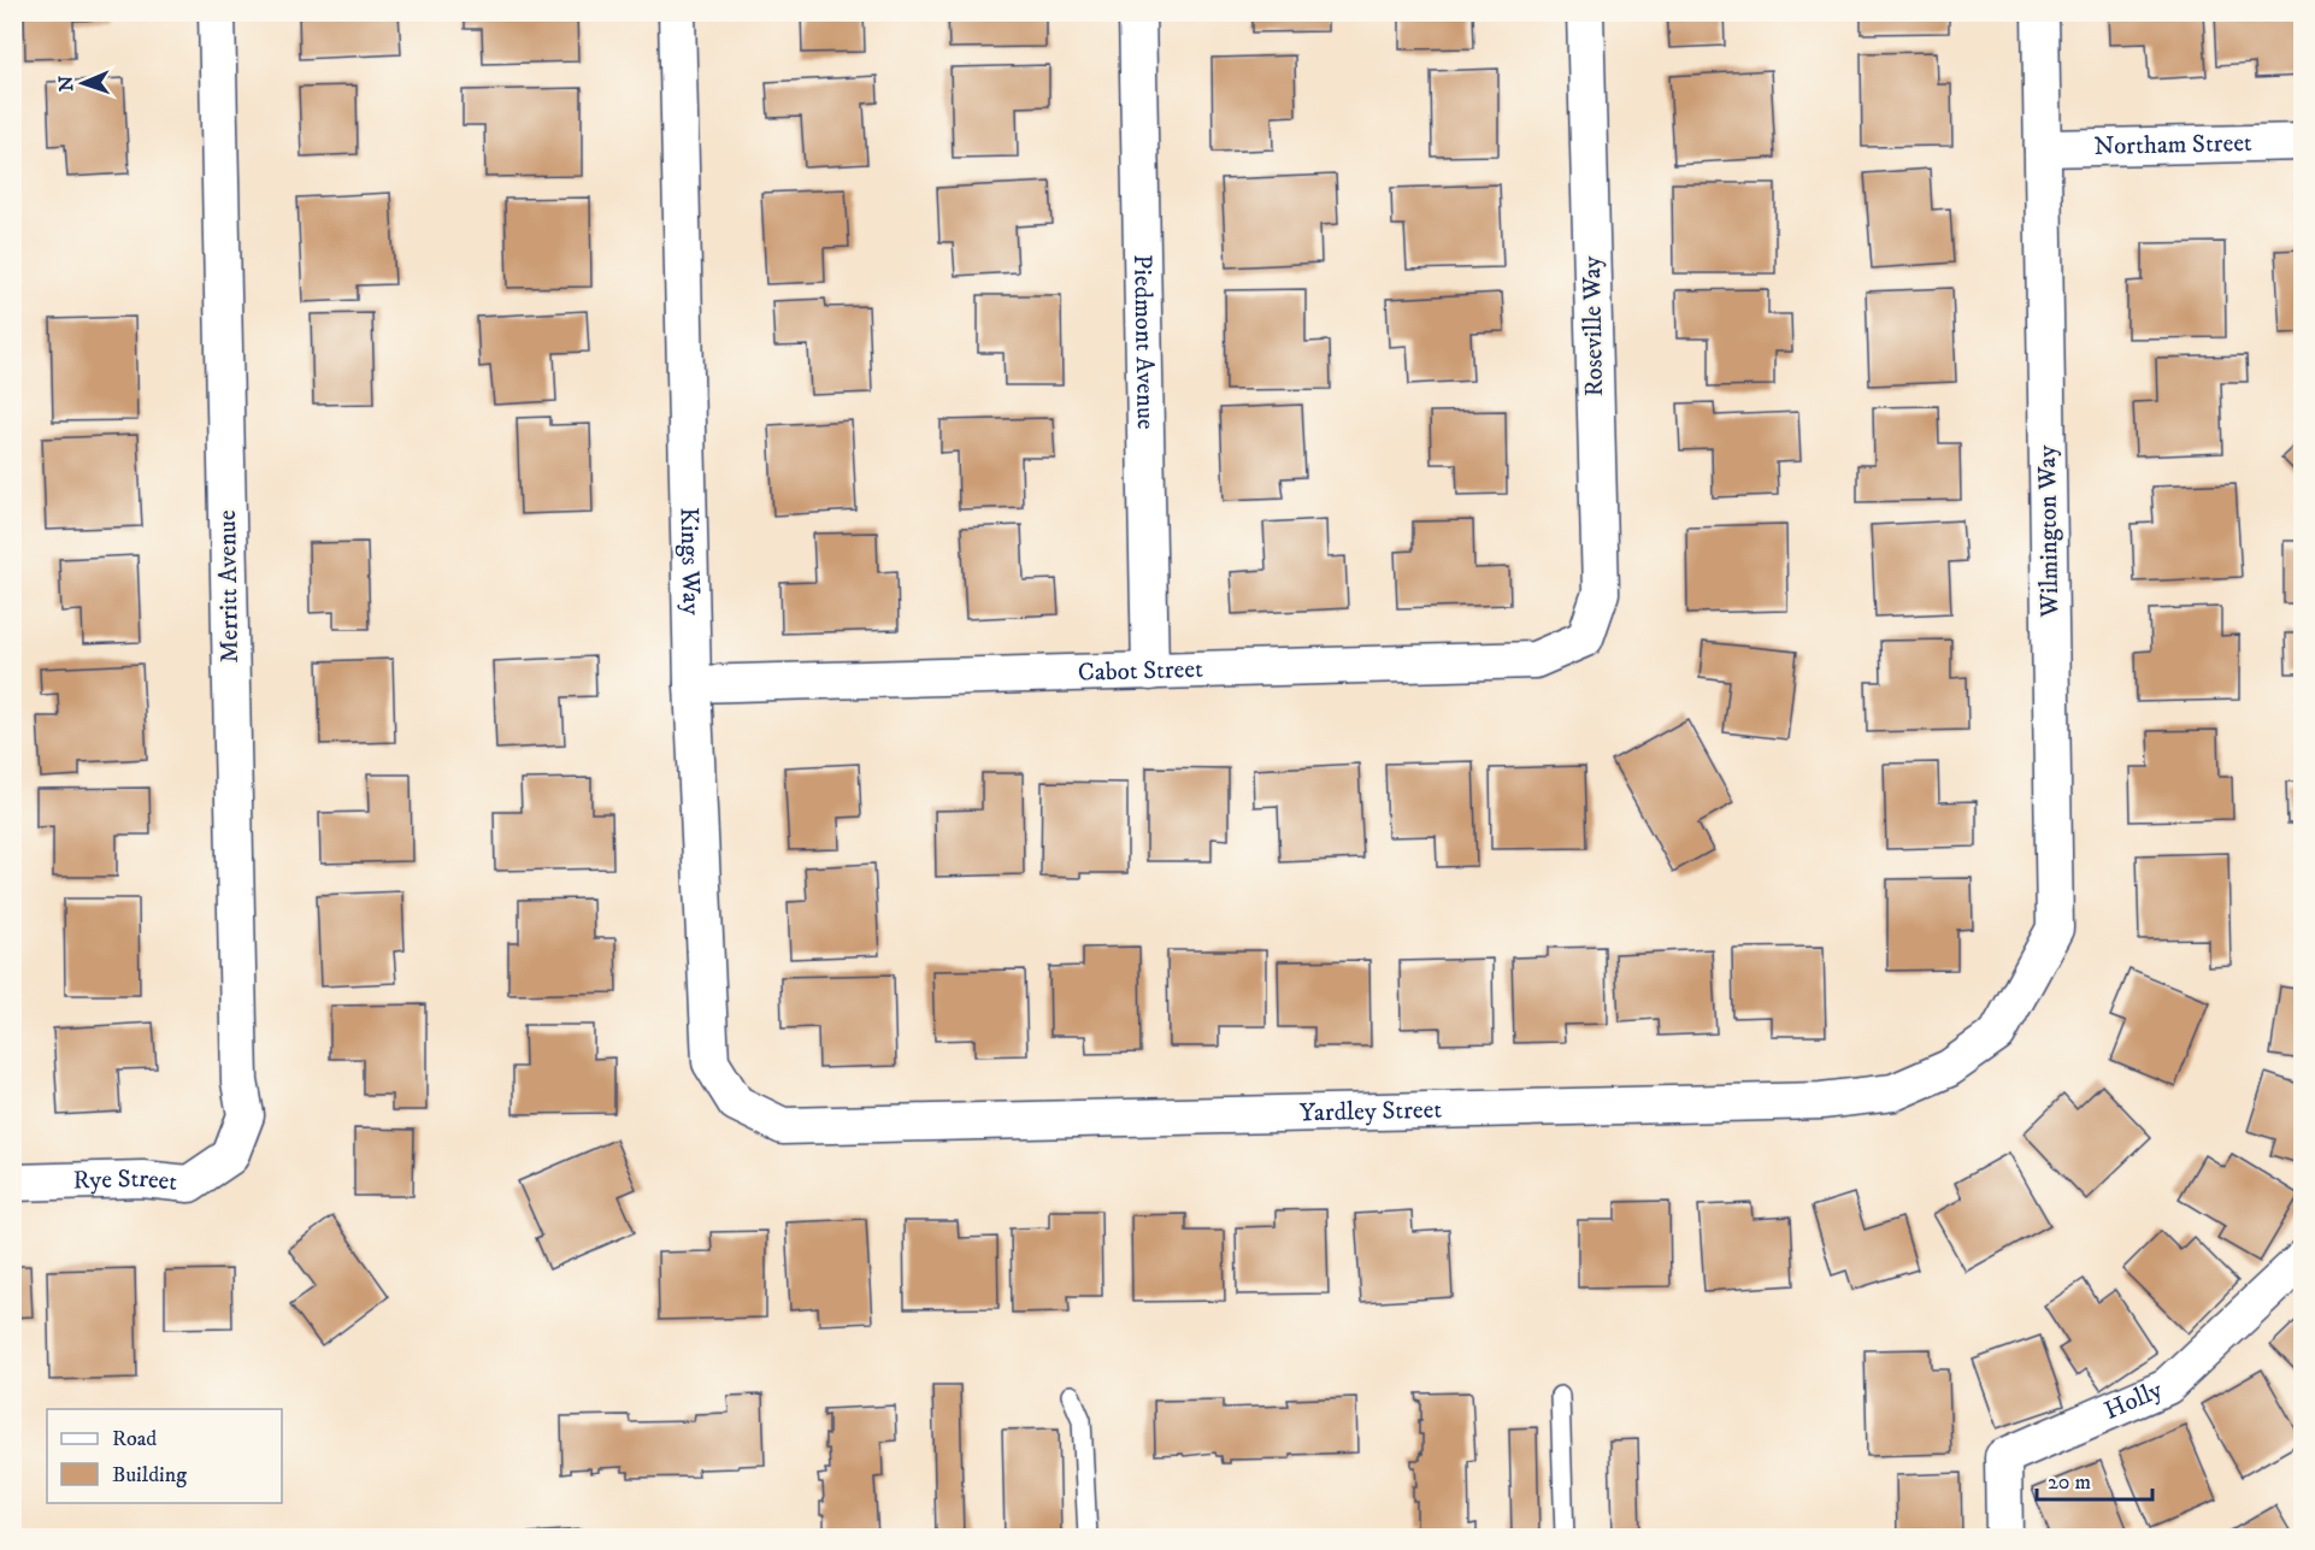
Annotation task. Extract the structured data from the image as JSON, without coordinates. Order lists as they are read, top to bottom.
{
  "streets": {
    "street": [
      "Northam Street",
      "Roseville Way",
      "Piedmont Avenue",
      "Wilmington Way",
      "Kings Way",
      "Merritt Avenue",
      "Cabot Street",
      "Yardley Street",
      "Rye Street",
      "Holly"
    ]
  },
  "crossings": [
    ["Northam Street", "Wilmington Way"],
    ["Roseville Way", "Cabot Street"],
    ["Piedmont Avenue", "Cabot Street"],
    ["Wilmington Way", "Yardley Street"],
    ["Kings Way", "Cabot Street"],
    ["Kings Way", "Yardley Street"],
    ["Merritt Avenue", "Rye Street"]
  ],
  "legend": ["Road", "Building"],
  "scale_bar": "20 m",
  "north": "left"
}
